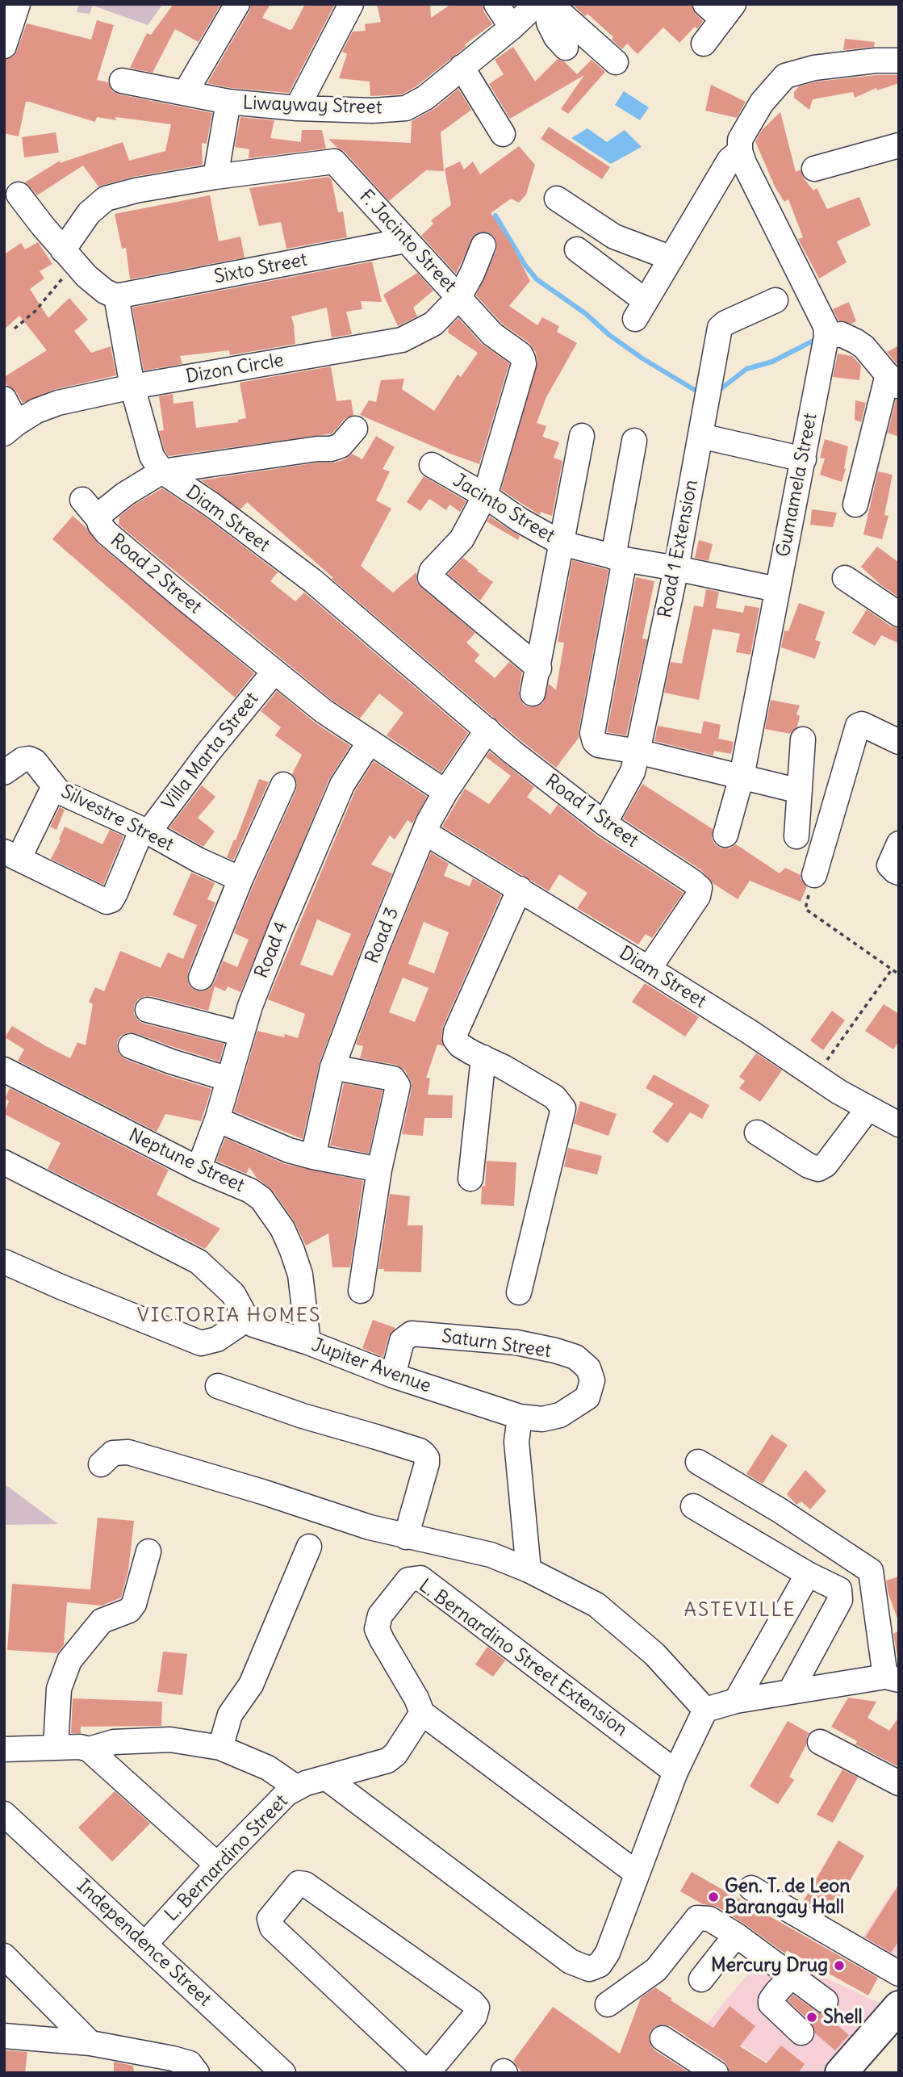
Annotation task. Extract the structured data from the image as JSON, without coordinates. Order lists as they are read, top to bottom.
{
  "streets": {
    "street": [
      "Liwayway Street",
      "F. Jacinto Street",
      "Sixto Street",
      "Dizon Circle",
      "Gumamela Street",
      "Jacinto Street",
      "Diam Street",
      "Road 1 Extension",
      "Road 2 Street",
      "Villa Marta Street",
      "Road 1 Street",
      "Silvestre Street",
      "Road 3",
      "Road 4",
      "Neptune Street",
      "Saturn Street",
      "Jupiter Avenue",
      "L. Bernardino Street Extension",
      "L. Bernardino Street",
      "Independence Street"
    ]
  },
  "crossings": [
    ["F. Jacinto Street", "Sixto Street"],
    ["F. Jacinto Street", "Dizon Circle"],
    ["F. Jacinto Street", "Jacinto Street"],
    ["Sixto Street", "Diam Street"],
    ["Dizon Circle", "Diam Street"],
    ["Gumamela Street", "Jacinto Street"],
    ["Jacinto Street", "Road 1 Extension"],
    ["Diam Street", "Road 2 Street"],
    ["Diam Street", "Road 1 Street"],
    ["Diam Street", "Road 3"],
    ["Road 1 Extension", "Road 1 Street"],
    ["Road 2 Street", "Villa Marta Street"],
    ["Road 2 Street", "Road 3"],
    ["Road 2 Street", "Road 4"],
    ["Villa Marta Street", "Silvestre Street"],
    ["Road 1 Street", "Road 3"],
    ["Road 4", "Neptune Street"],
    ["Neptune Street", "Jupiter Avenue"],
    ["Saturn Street", "Jupiter Avenue"],
    ["L. Bernardino Street Extension", "L. Bernardino Street"],
    ["L. Bernardino Street", "Independence Street"]
  ],
  "districts": ["VICTORIA HOMES", "ASTEVILLE"],
  "places": ["Gen. T. de Leon Barangay Hall", "Mercury Drug", "Shell"]
}
